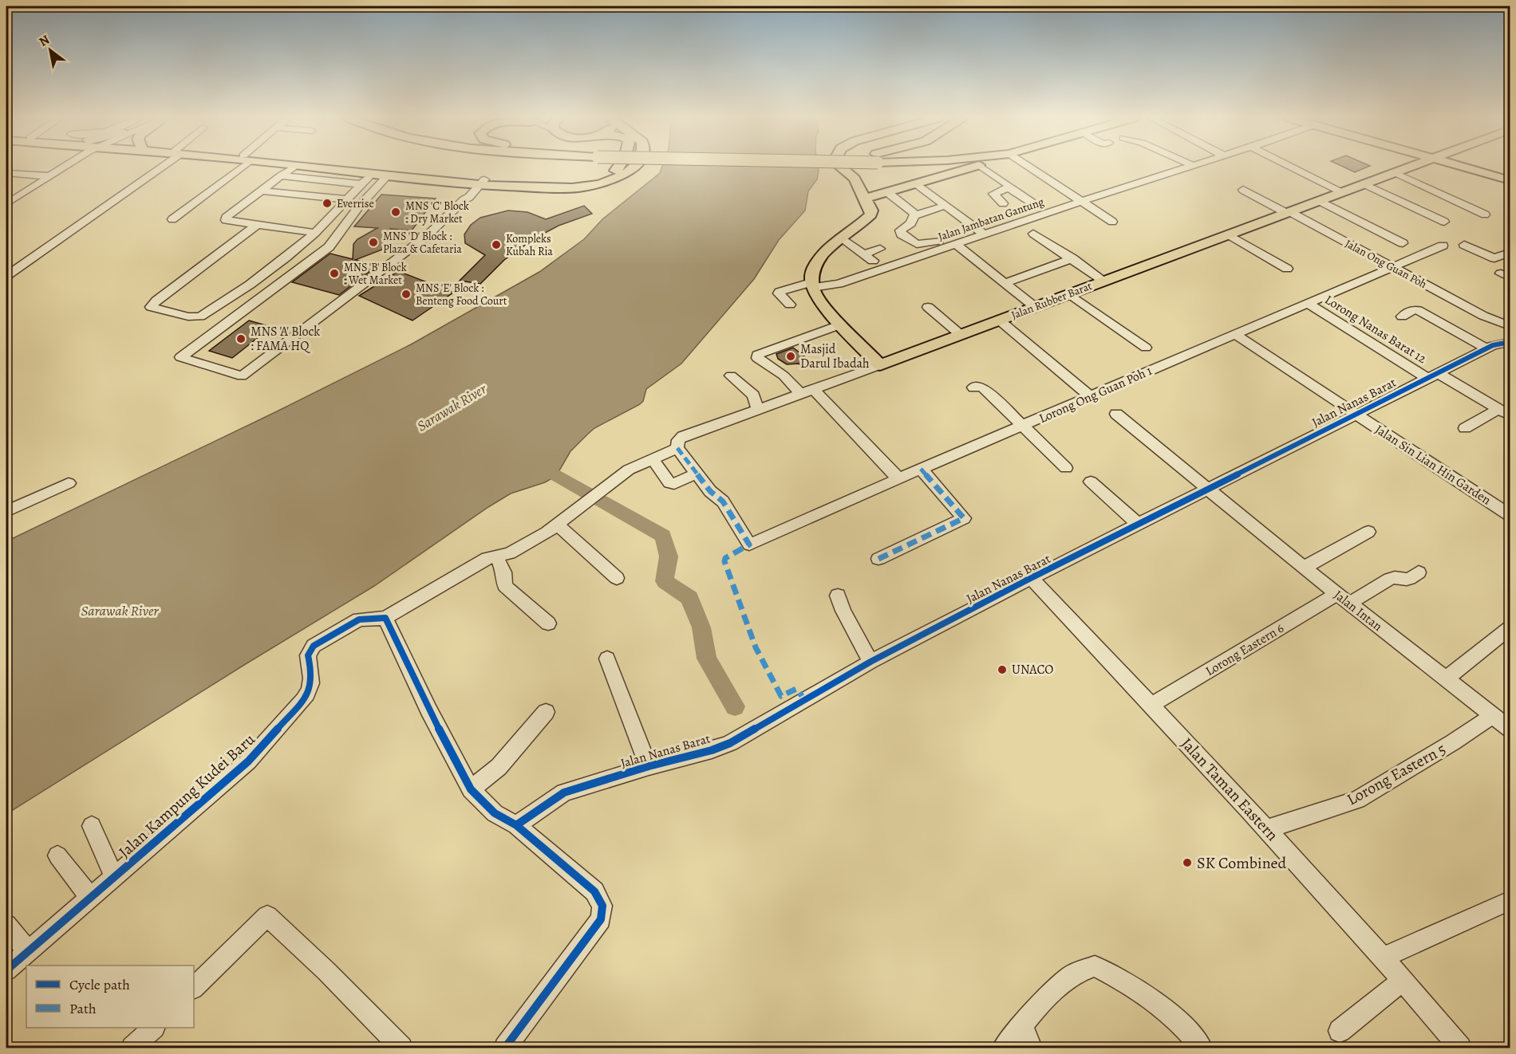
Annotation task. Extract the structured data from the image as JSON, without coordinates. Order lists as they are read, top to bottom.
{
  "streets": {
    "main road": ["Jalan Rubber Barat"],
    "street": [
      "Jalan Jambatan Gantung",
      "Jalan Ong Guan Poh",
      "Lorong Nanas Barat 12",
      "Lorong Ong Guan Poh 1",
      "Jalan Nanas Barat",
      "Jalan Sin Lian Hin Garden",
      "Jalan Intan",
      "Lorong Eastern 6",
      "Lorong Eastern 5",
      "Jalan Taman Eastern",
      "Jalan Kampung Kudei Baru"
    ]
  },
  "crossings": [
    ["Jalan Ong Guan Poh", "Jalan Rubber Barat"],
    ["Jalan Ong Guan Poh", "Lorong Ong Guan Poh 1"],
    ["Jalan Ong Guan Poh", "Jalan Nanas Barat"],
    ["Lorong Nanas Barat 12", "Lorong Ong Guan Poh 1"],
    ["Lorong Nanas Barat 12", "Jalan Nanas Barat"],
    ["Lorong Ong Guan Poh 1", "Jalan Sin Lian Hin Garden"],
    ["Jalan Nanas Barat", "Jalan Sin Lian Hin Garden"],
    ["Jalan Nanas Barat", "Jalan Intan"],
    ["Jalan Nanas Barat", "Jalan Taman Eastern"],
    ["Jalan Intan", "Lorong Eastern 6"],
    ["Jalan Intan", "Lorong Eastern 5"],
    ["Lorong Eastern 6", "Jalan Taman Eastern"],
    ["Lorong Eastern 5", "Jalan Taman Eastern"]
  ],
  "water": ["Sarawak River"],
  "places": [
    "Everrise",
    "MNS 'C' Block : Dry Market",
    "MNS 'D' Block : Plaza & Cafetaria",
    "Kompleks Kubah Ria",
    "MNS 'B' Block : Wet Market",
    "MNS 'E' Block : Benteng Food Court",
    "MNS 'A' Block : FAMA HQ",
    "Masjid Darul Ibadah",
    "UNACO",
    "SK Combined"
  ],
  "legend": ["Cycle path", "Path"],
  "north": "top left"
}
